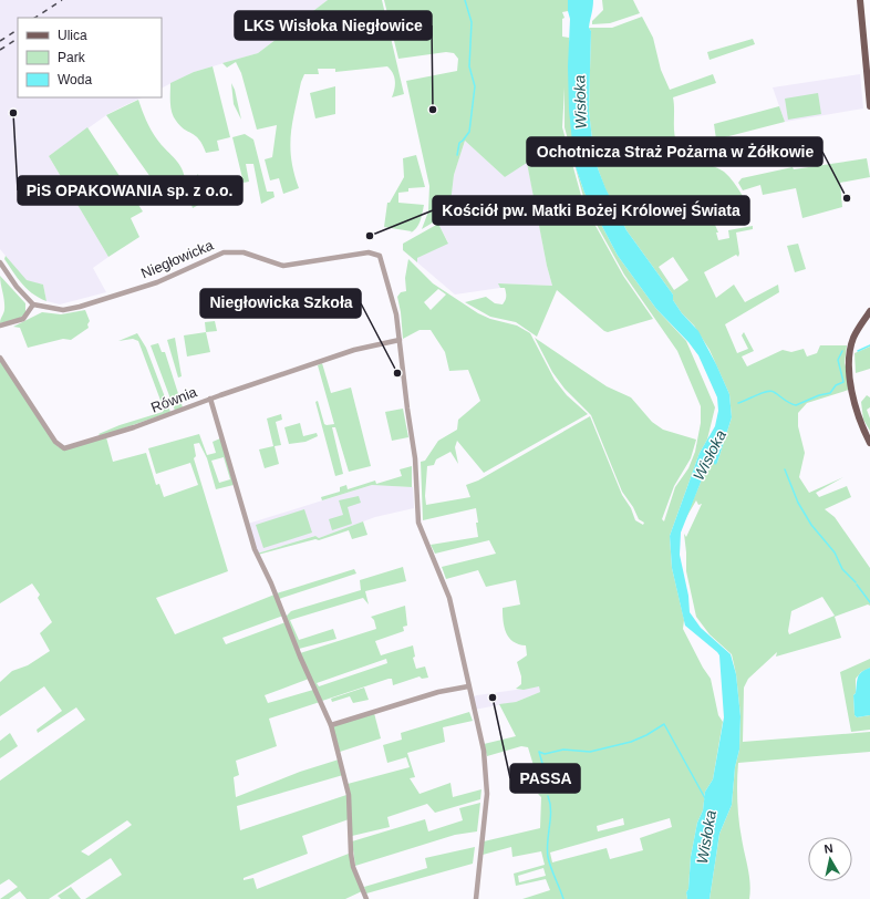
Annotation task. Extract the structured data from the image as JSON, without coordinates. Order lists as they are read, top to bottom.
{
  "streets": {
    "street": ["Niegłowicka", "Równia"]
  },
  "crossings": [
    ["Niegłowicka", "Równia"]
  ],
  "water": ["Wisłoka"],
  "places": [
    "LKS Wisłoka Niegłowice",
    "PiS OPAKOWANIA sp. z o.o.",
    "Ochotnicza Straż Pożarna w Żółkowie",
    "Kościół pw. Matki Bożej Królowej Świata",
    "Niegłowicka Szkoła",
    "PASSA"
  ],
  "legend": ["Ulica", "Park", "Woda"],
  "north": "top"
}
